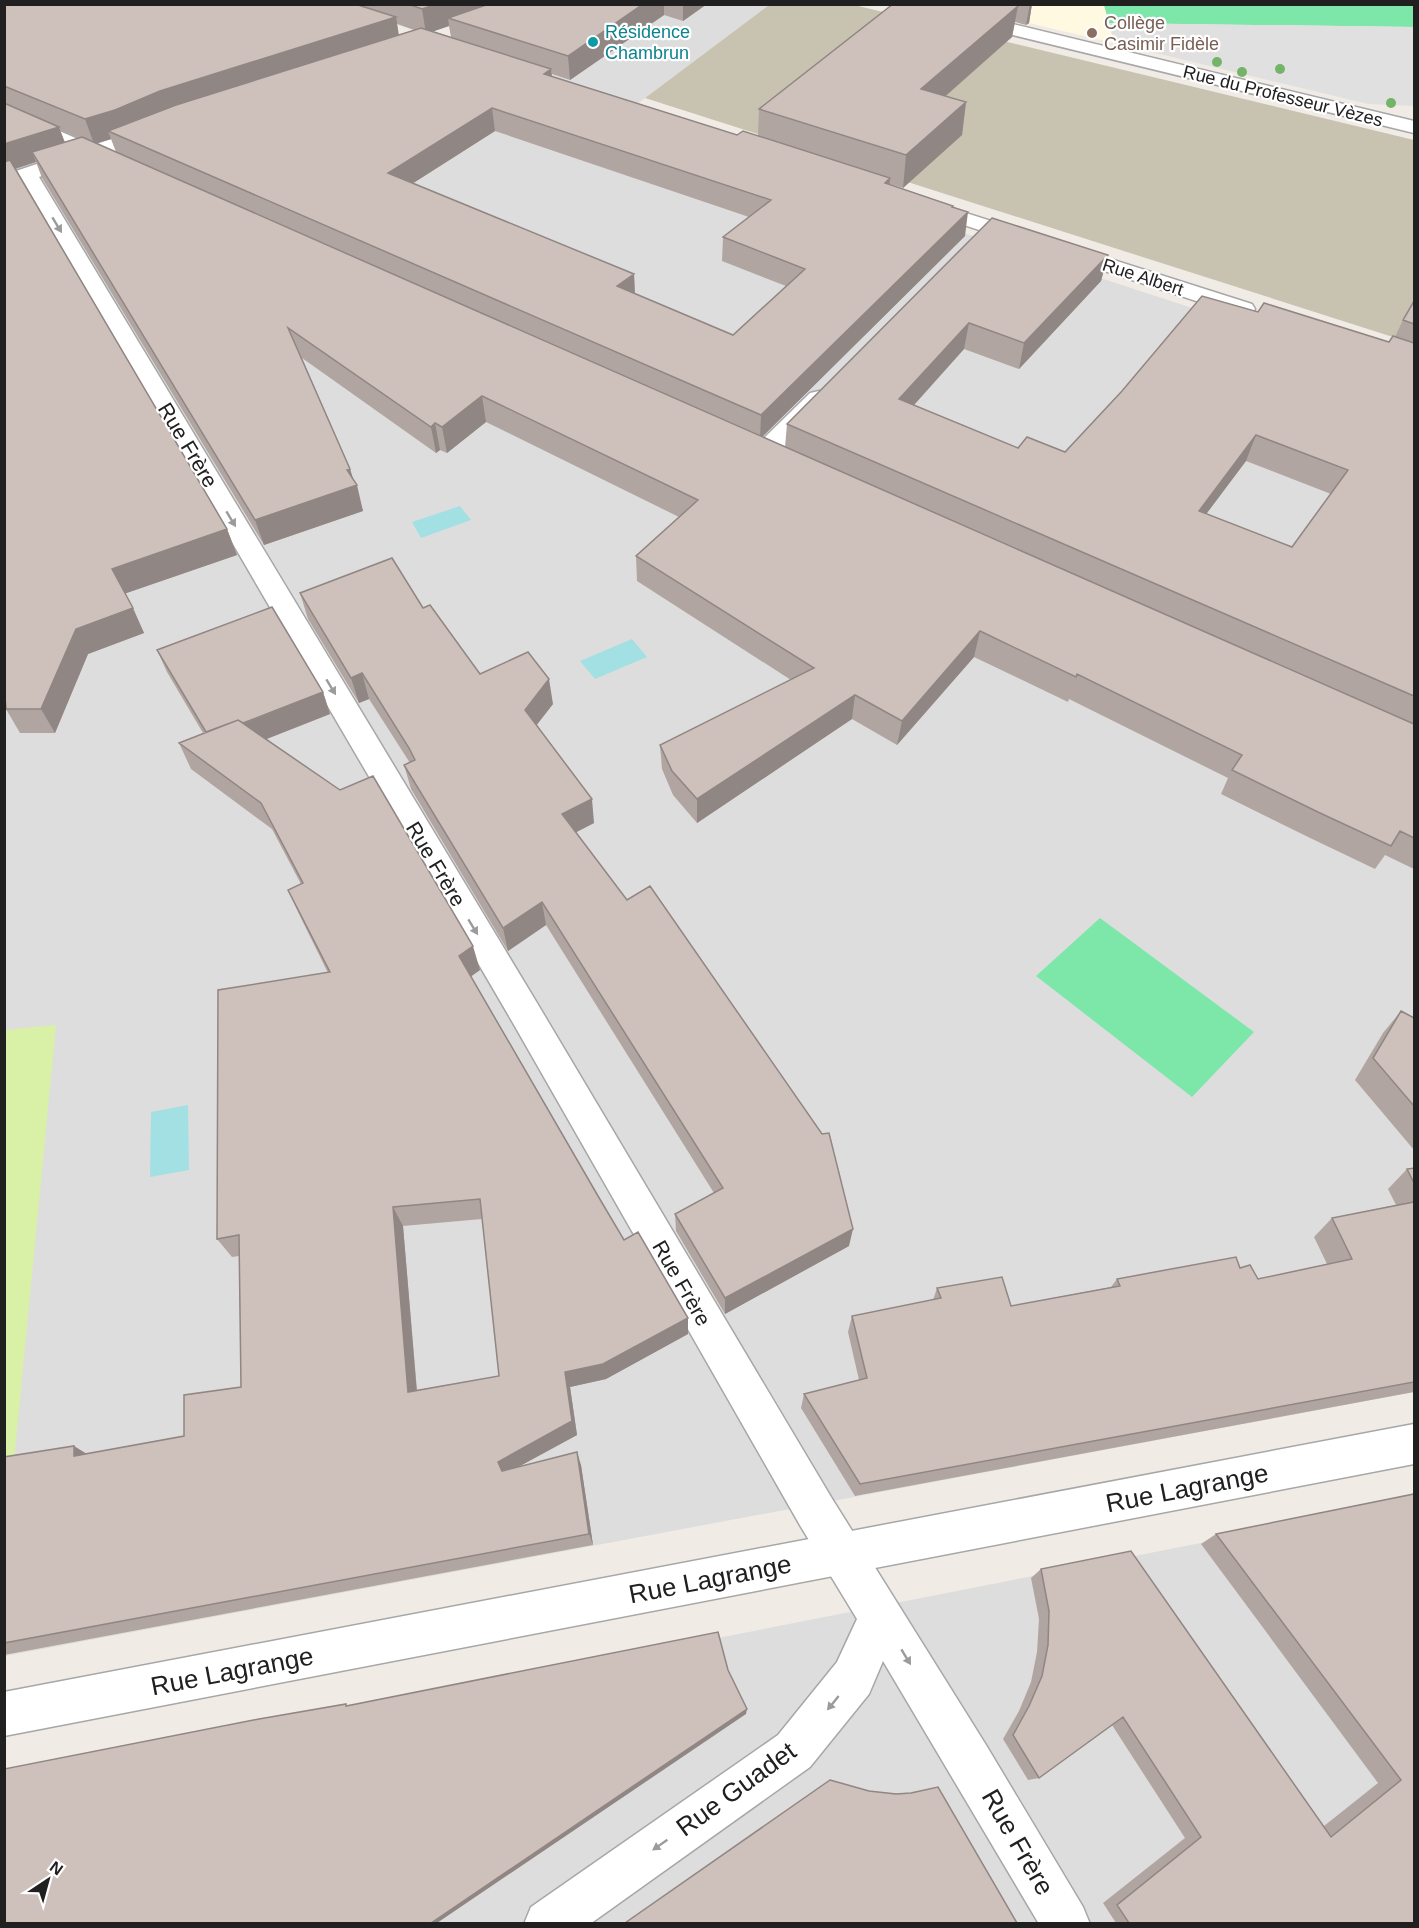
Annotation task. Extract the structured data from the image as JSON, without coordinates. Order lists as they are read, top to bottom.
{
  "streets": {
    "street": [
      "Rue du Professeur Vèzes",
      "Rue Albert",
      "Rue Frère",
      "Rue Lagrange",
      "Rue Guadet"
    ]
  },
  "crossings": [
    ["Rue Frère", "Rue Lagrange"],
    ["Rue Frère", "Rue Guadet"]
  ],
  "one_way": ["Rue Frère", "Rue Guadet"],
  "places": ["Collège Casimir Fidèle", "Résidence Chambrun"],
  "north": "top right"
}
